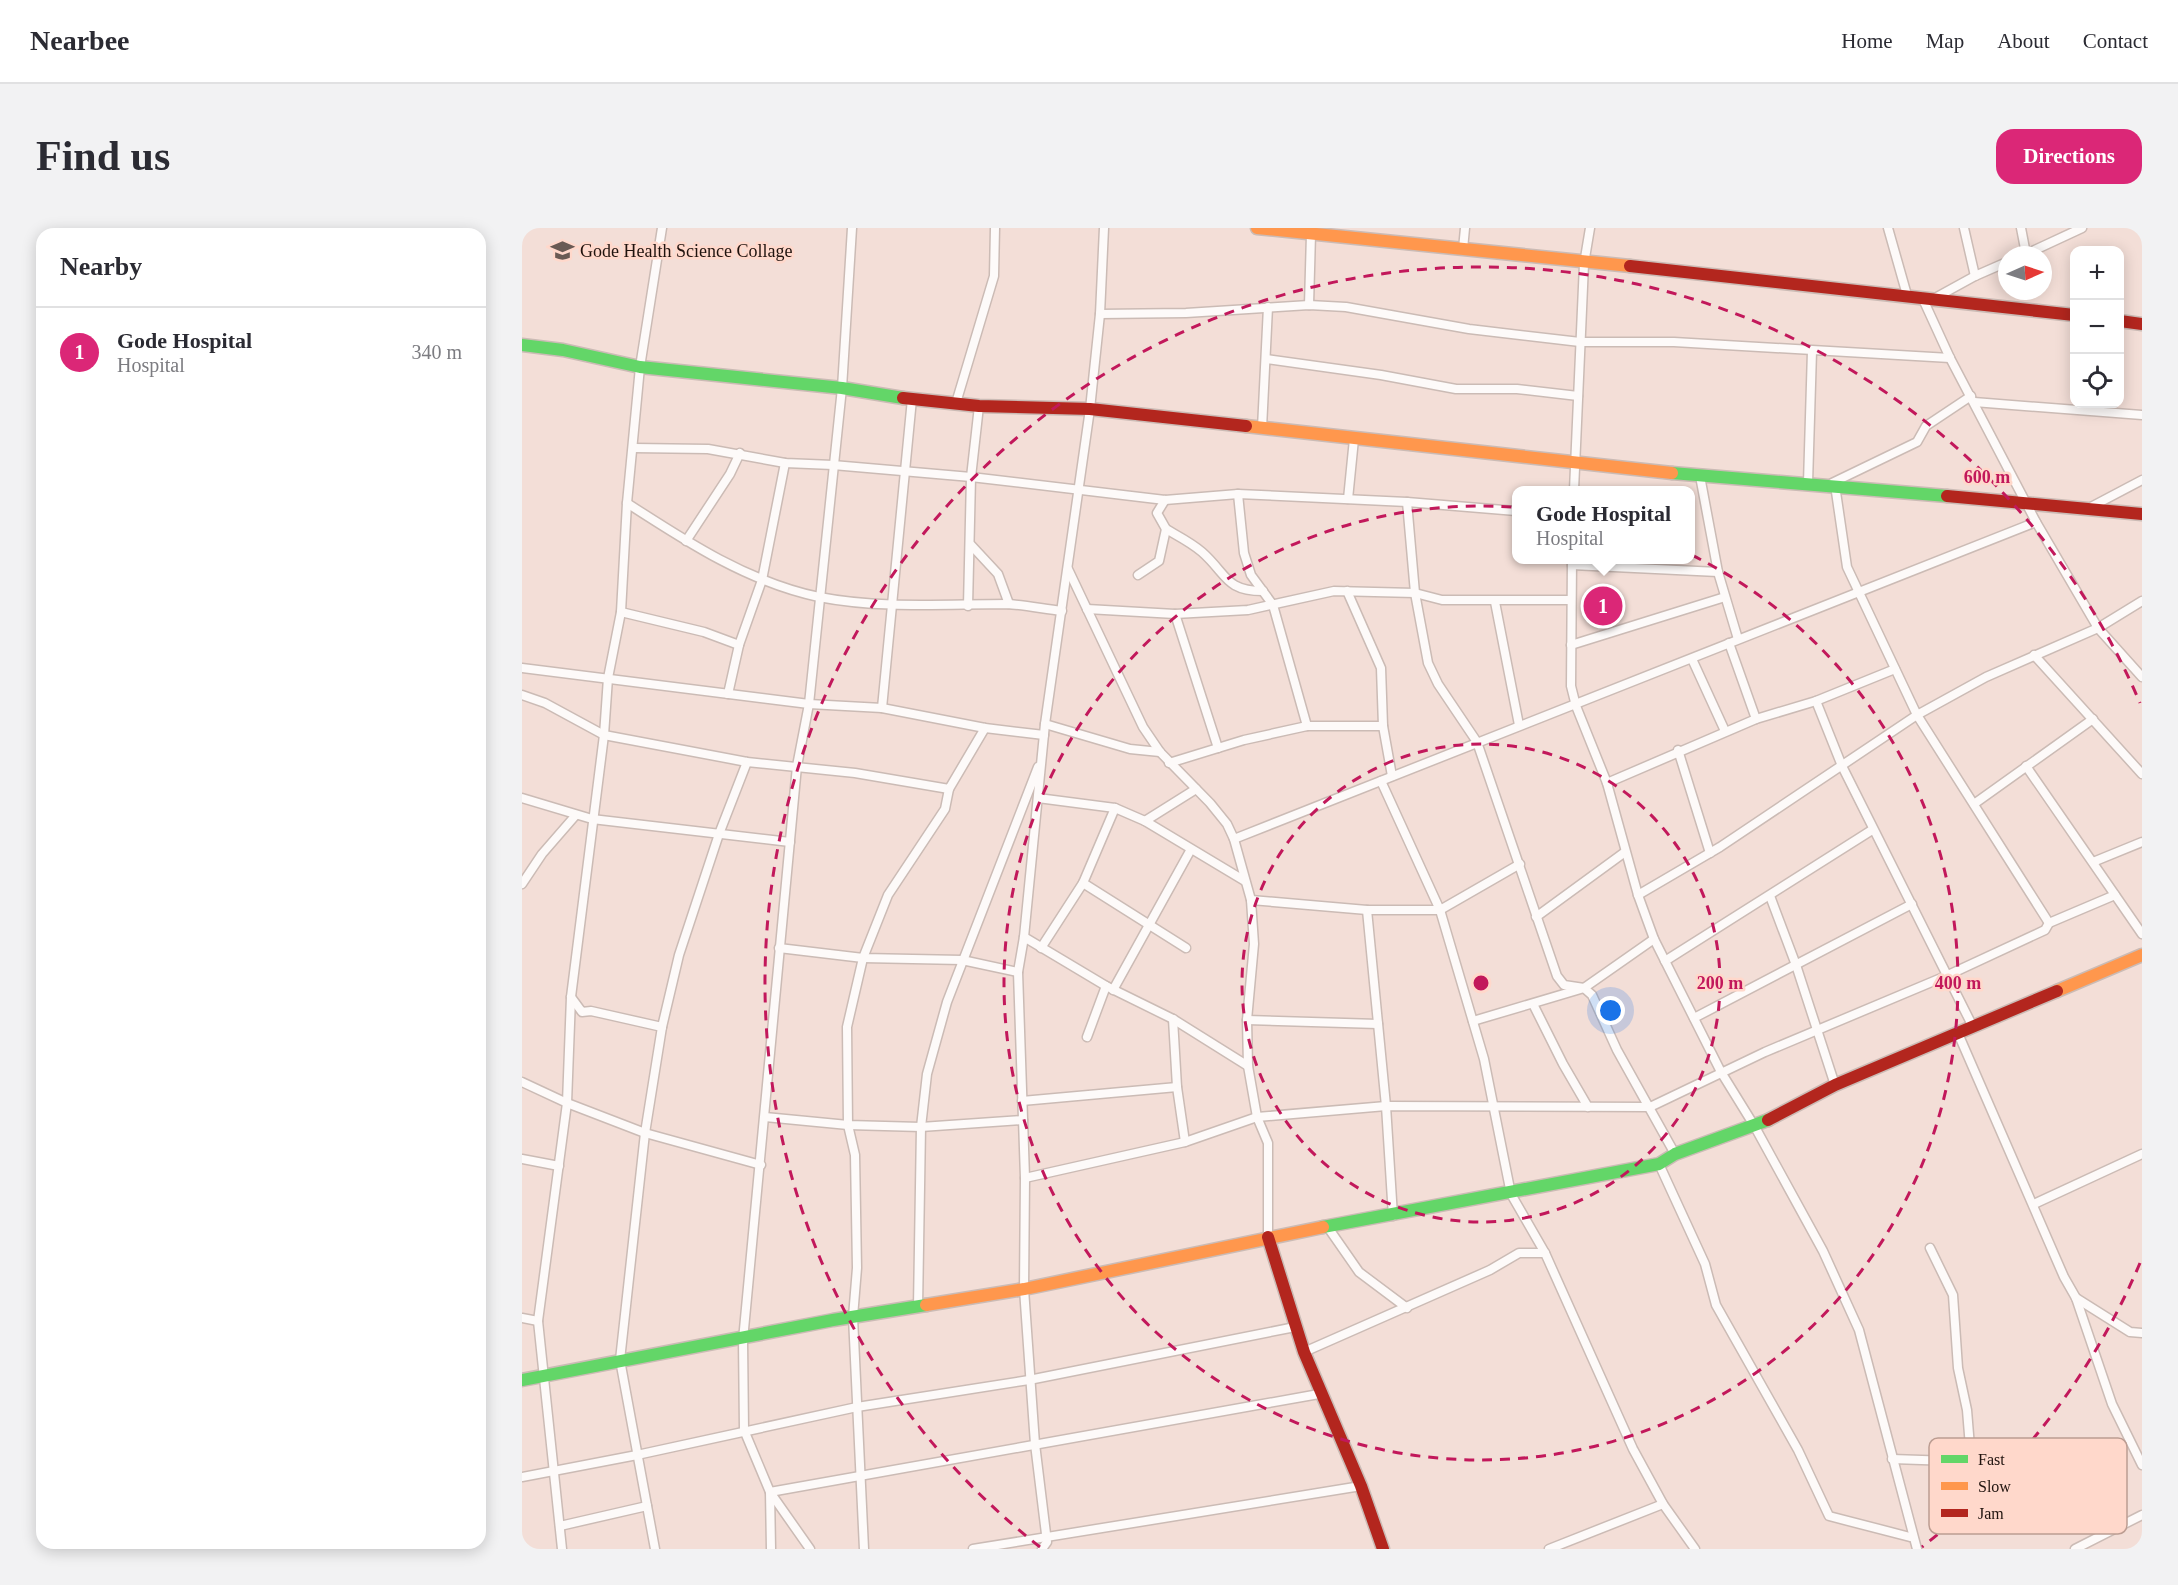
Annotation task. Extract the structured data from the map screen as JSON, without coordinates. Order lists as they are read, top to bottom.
{
  "places": {
    "school or university": ["Gode Health Science Collage"]
  },
  "legend": ["Fast", "Slow", "Jam"],
  "north": "right",
  "page": {
    "header": "Nearbee",
    "nav": [
      "Home",
      "Map",
      "About",
      "Contact"
    ],
    "buttons": "Directions",
    "title": "Find us",
    "heading": "Nearby",
    "map_buttons": ["+", "−"],
    "list": [
      {
        "mark": "1",
        "name": "Gode Hospital",
        "note": "Hospital",
        "value": "340 m"
      }
    ],
    "popup": ["Gode Hospital", "Hospital"],
    "pins": "1"
  },
  "rings": ["600 m", "200 m", "400 m"]
}
